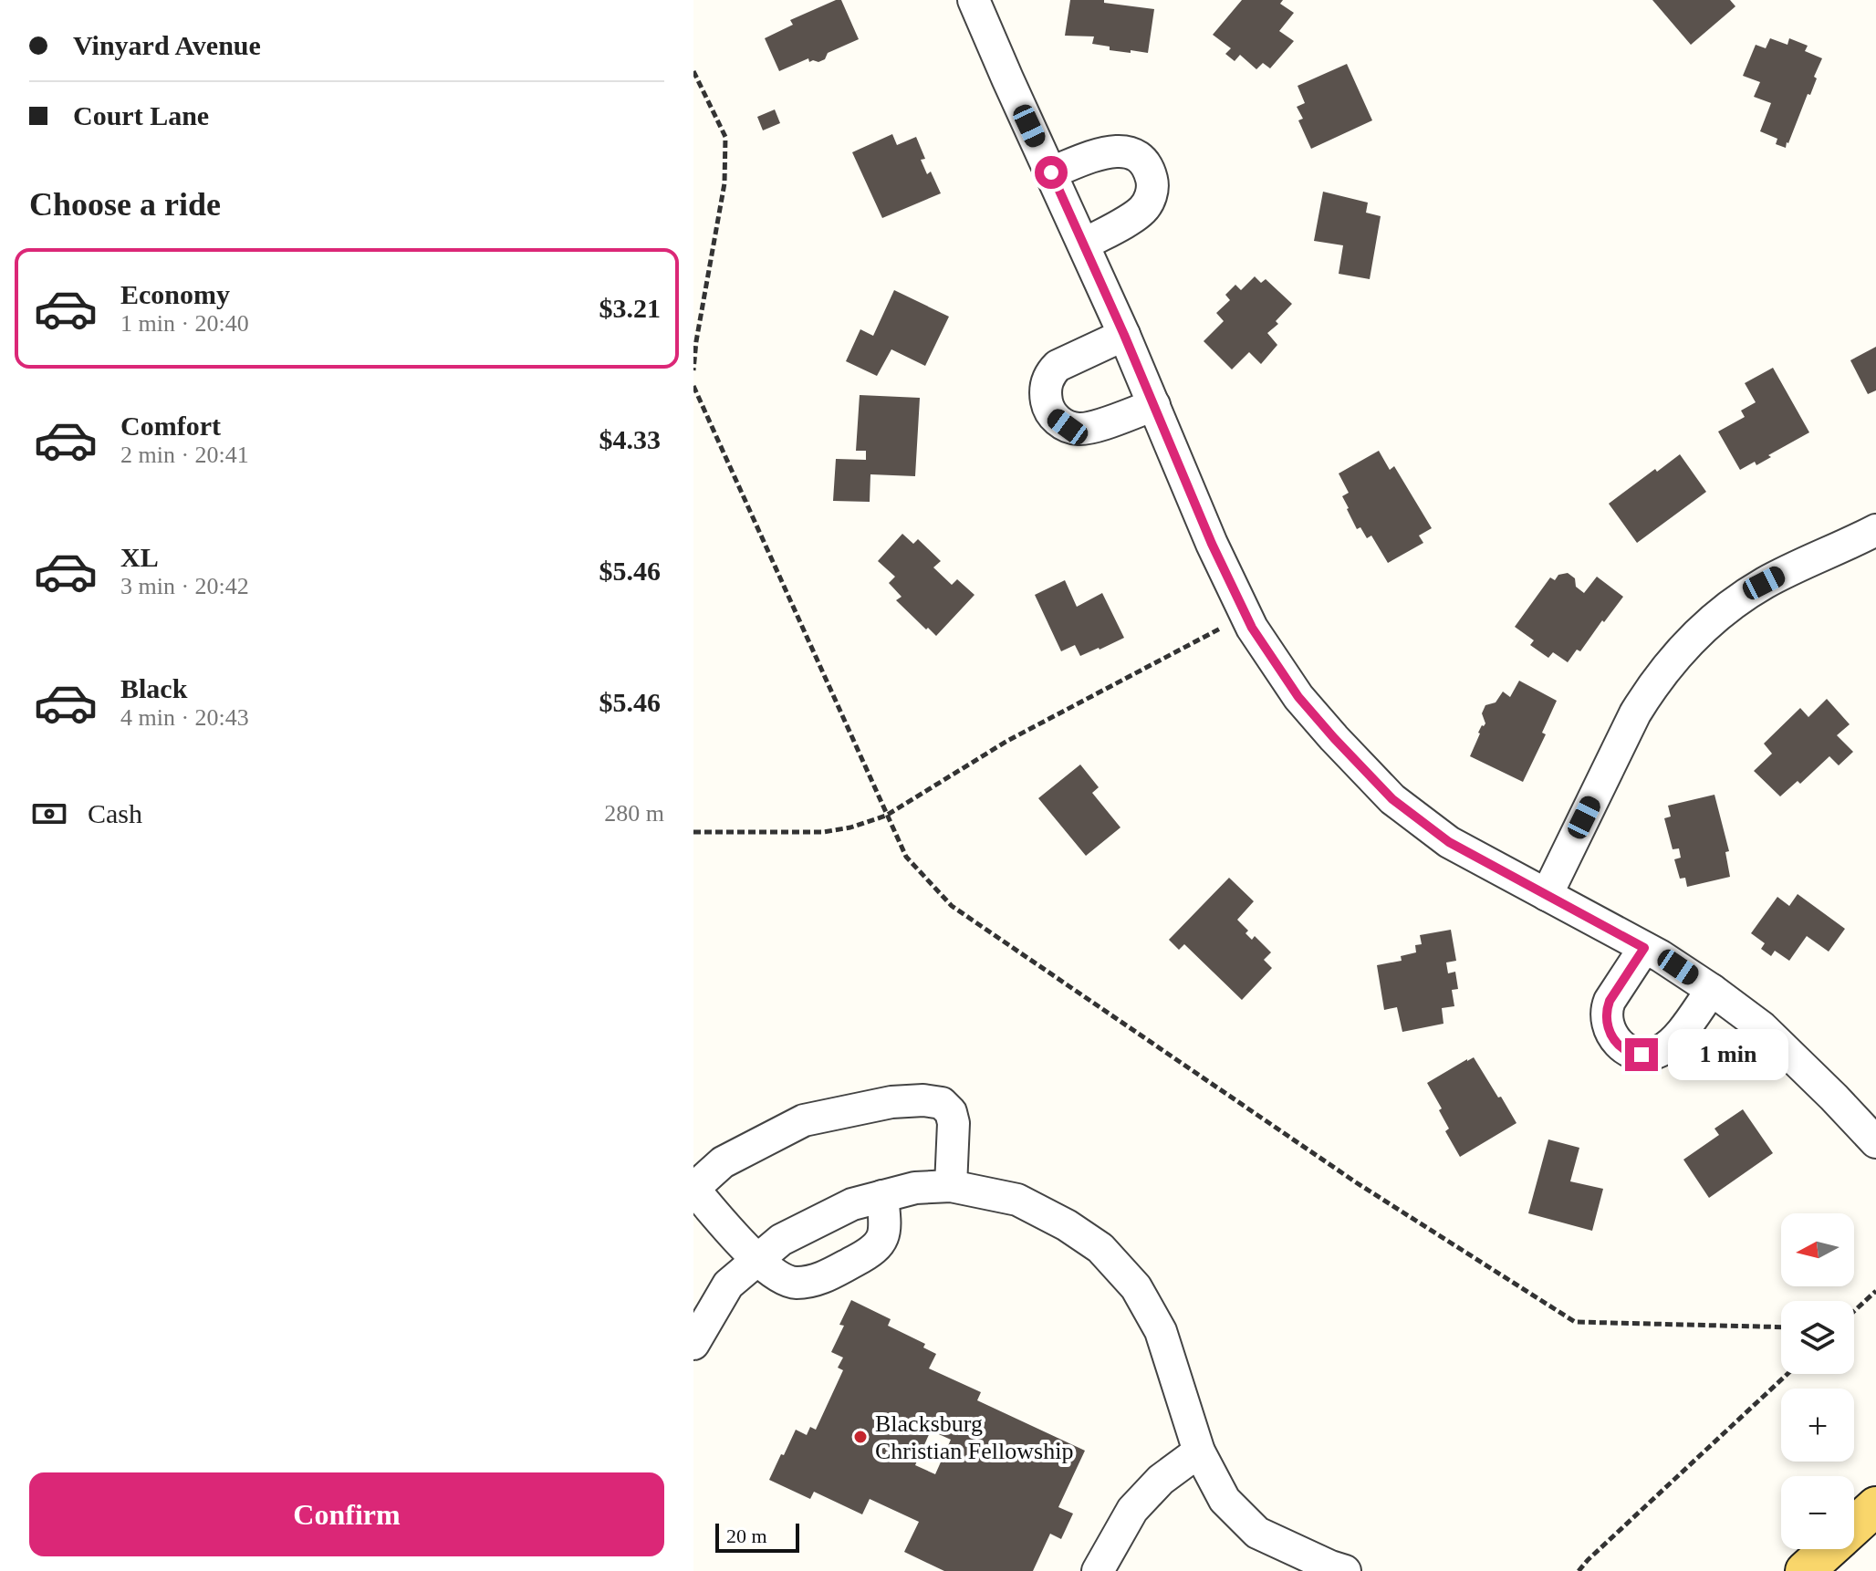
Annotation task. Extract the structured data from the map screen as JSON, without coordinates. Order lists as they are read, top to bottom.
{
  "places": ["Blacksburg Christian Fellowship"],
  "scale_bar": "20 m",
  "north": "left",
  "page": {
    "banner": ["Vinyard Avenue", "Court Lane"],
    "heading": "Choose a ride",
    "list": [
      {
        "name": "Economy",
        "note": "1 min · 20:40",
        "value": "$3.21"
      },
      {
        "name": "Comfort",
        "note": "2 min · 20:41",
        "value": "$4.33"
      },
      {
        "name": "XL",
        "note": "3 min · 20:42",
        "value": "$5.46"
      },
      {
        "name": "Black",
        "note": "4 min · 20:43",
        "value": "$5.46"
      }
    ],
    "pay": ["Cash", "280 m"],
    "bubble": "1 min",
    "map_buttons": ["+", "−"],
    "buttons": "Confirm",
    "scale": "20 m"
  }
}
